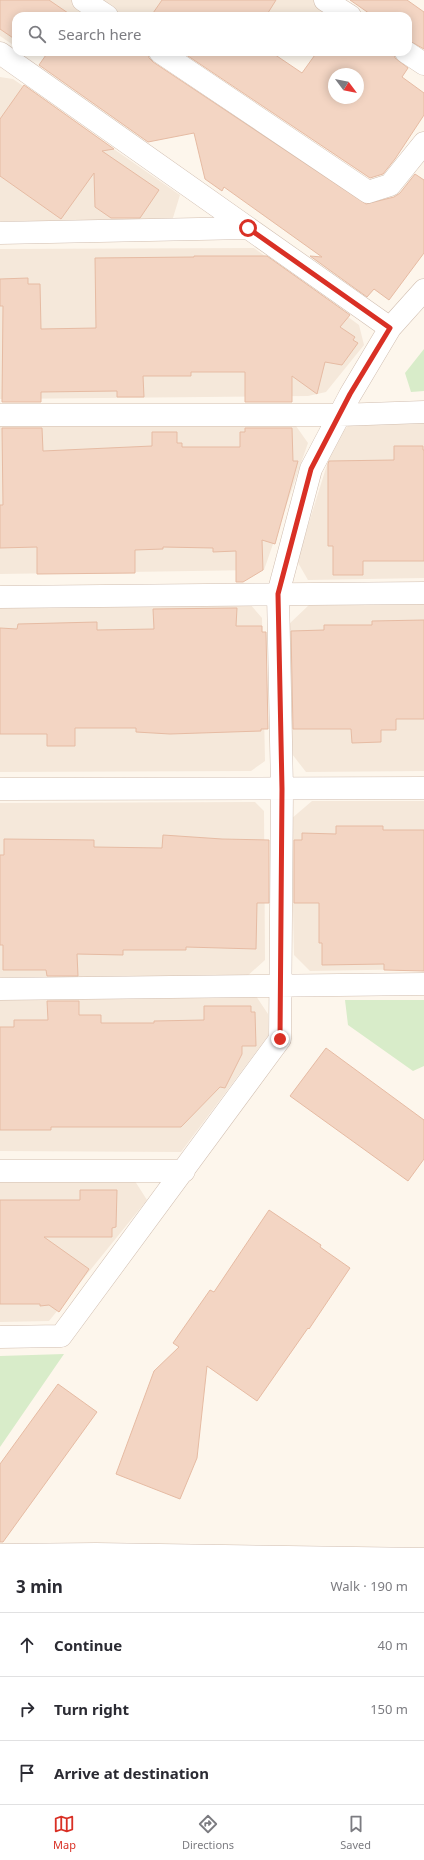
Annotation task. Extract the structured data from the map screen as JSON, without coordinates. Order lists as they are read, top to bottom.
{
  "north": "bottom right",
  "page": {
    "search": "Search here",
    "heading": ["3 min", "Walk · 190 m"],
    "list": [
      ["Continue", "40 m"],
      ["Turn right", "150 m"],
      "Arrive at destination"
    ],
    "nav": ["Map", "Directions", "Saved"]
  }
}
